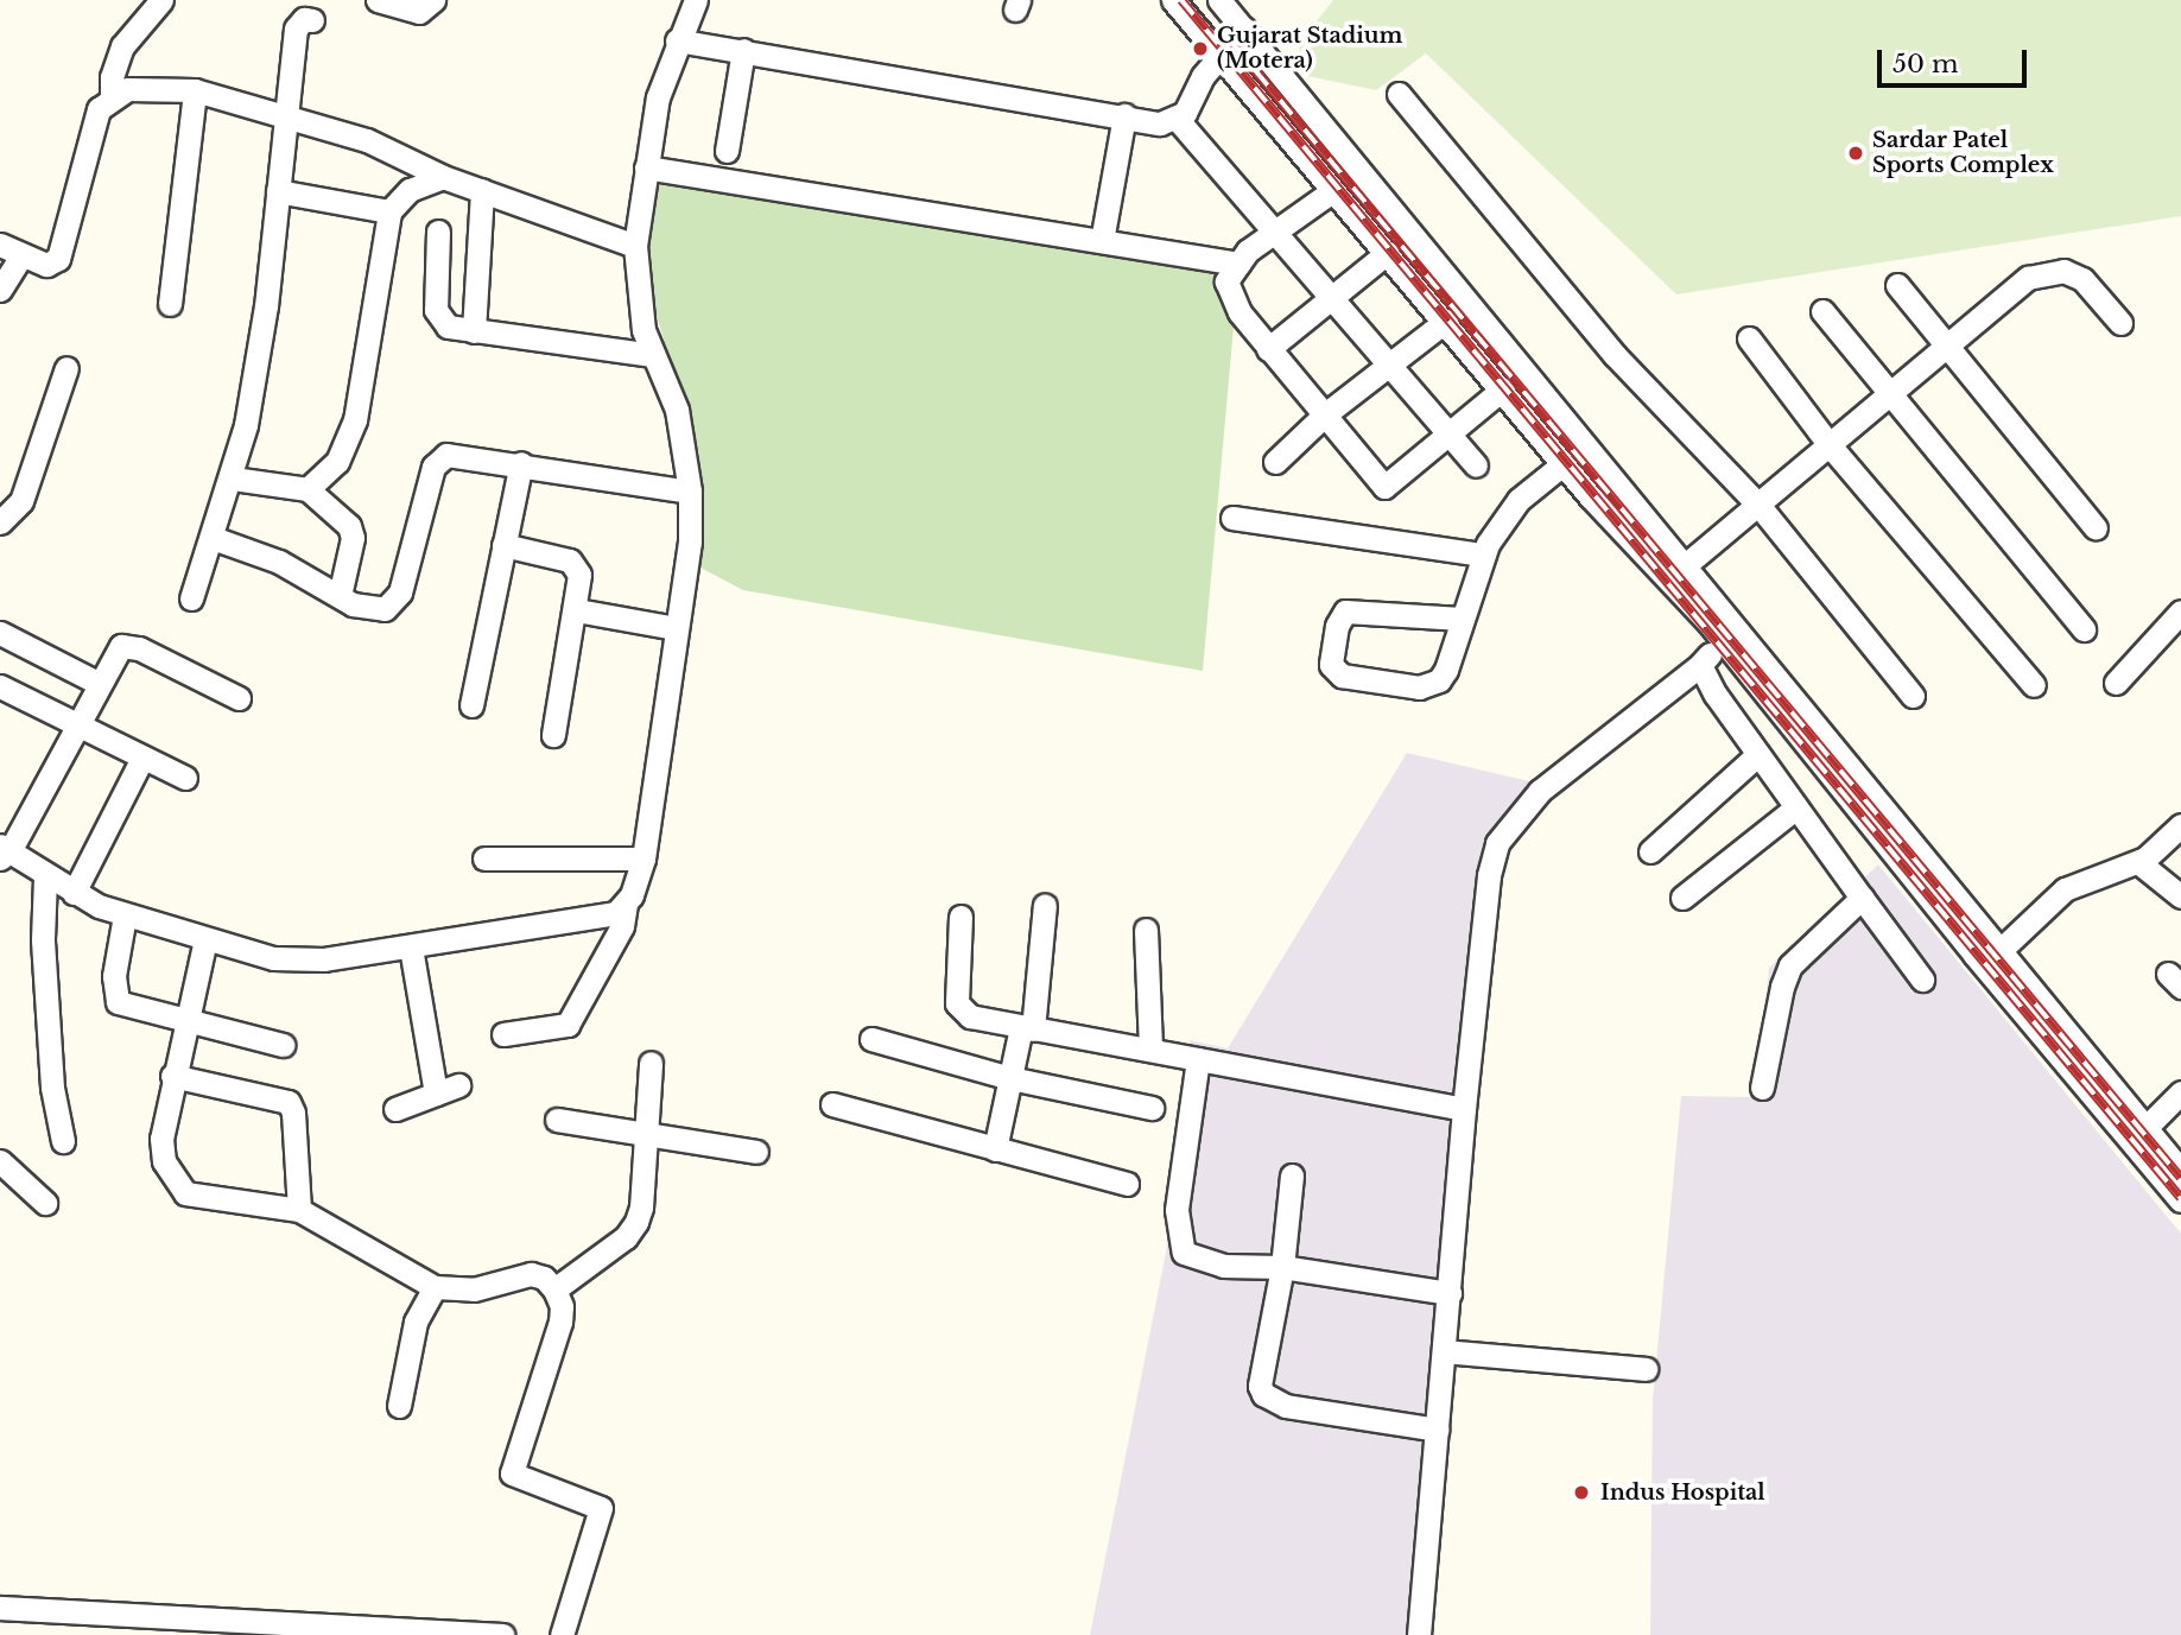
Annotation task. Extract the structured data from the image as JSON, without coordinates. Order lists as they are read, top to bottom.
{
  "places": ["Gujarat Stadium (Motera)", "Sardar Patel Sports Complex", "Indus Hospital"],
  "scale_bar": "50 m"
}
